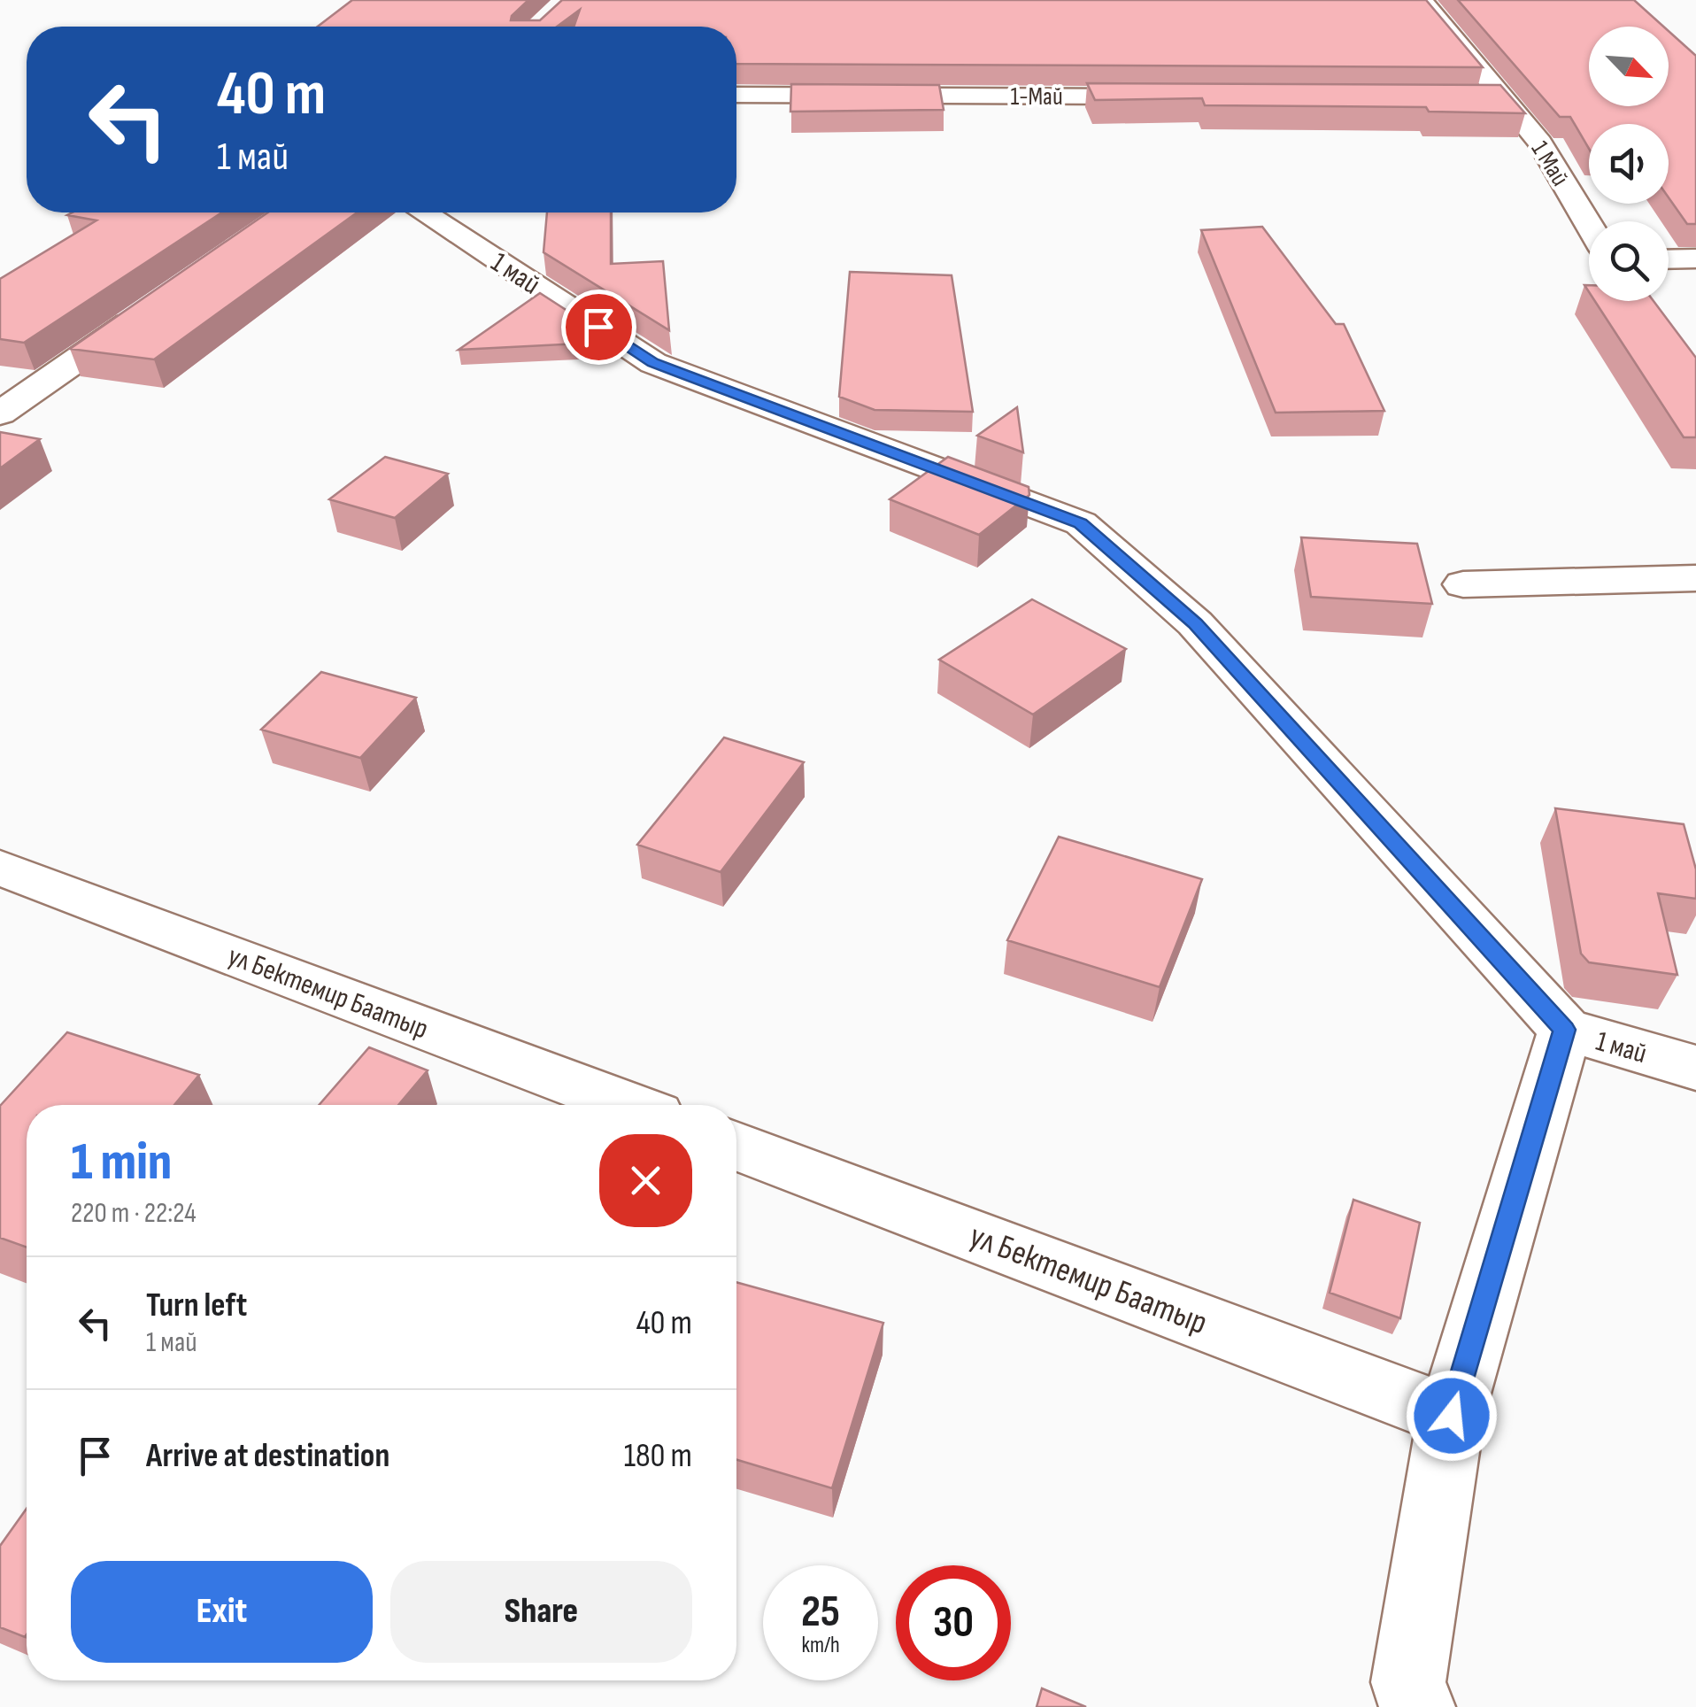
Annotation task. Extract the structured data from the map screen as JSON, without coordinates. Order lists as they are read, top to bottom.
{
  "streets": {
    "street": [
      "1-Май",
      "1 Май",
      "1 май",
      "ул Бектемир Баатыр"
    ]
  },
  "north": "bottom right",
  "page": {
    "turn": ["40 m", "1 май"],
    "heading": ["1 min", "220 m · 22:24"],
    "list": [
      {
        "name": "Turn left",
        "note": "1 май",
        "value": "40 m"
      },
      {
        "name": "Arrive at destination",
        "value": "180 m"
      }
    ],
    "buttons": ["Exit", "Share"],
    "speed": "25 km/h",
    "limit": "30"
  }
}
